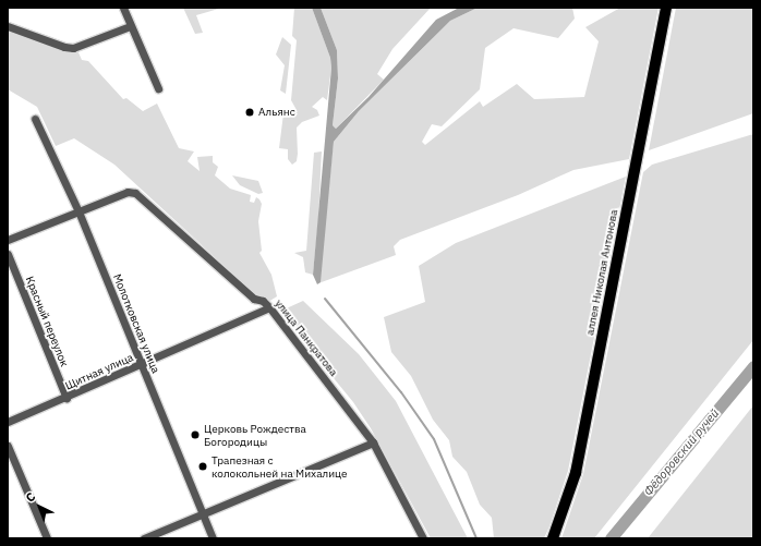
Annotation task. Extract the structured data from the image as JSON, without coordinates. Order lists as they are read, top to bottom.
{
  "streets": {
    "main road": ["аллея Николая Антонова"],
    "street": [
      "Красный переулок",
      "Молотковская улица",
      "улица Панкратова",
      "Щитная улица"
    ]
  },
  "crossings": [
    ["Красный переулок", "Щитная улица"],
    ["Молотковская улица", "улица Панкратова"],
    ["Молотковская улица", "Щитная улица"],
    ["улица Панкратова", "Щитная улица"]
  ],
  "water": ["Фёдоровский ручей"],
  "places": ["Альянс", "Церковь Рождества Богородицы", "Трапезная с колокольней на Михалице"],
  "north": "top left"
}
